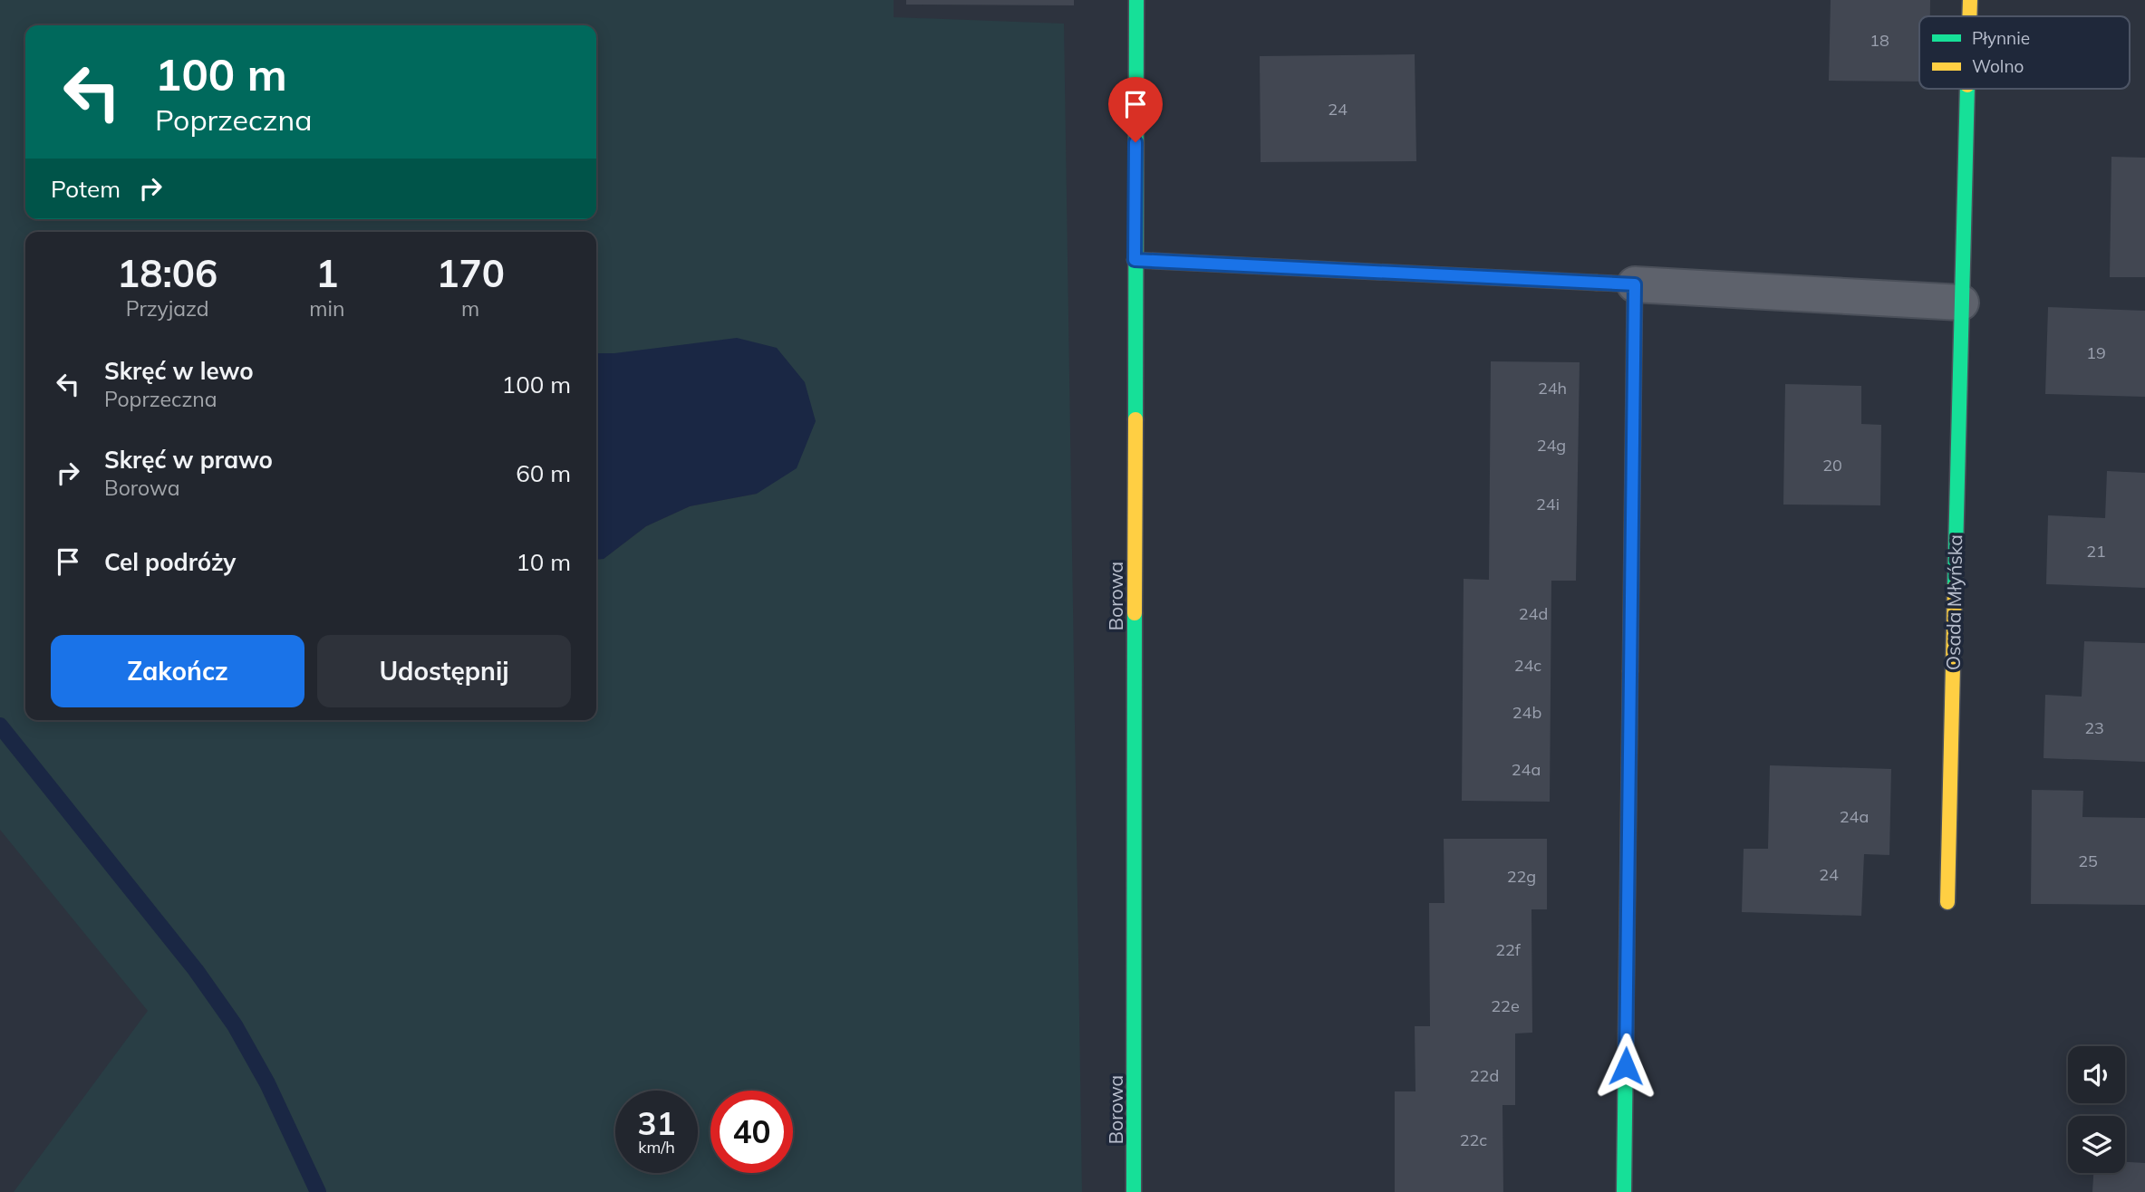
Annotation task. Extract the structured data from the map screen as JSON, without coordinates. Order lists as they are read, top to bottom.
{
  "streets": {
    "street": ["Borowa", "Osada Młyńska"]
  },
  "house_numbers": [
    "18",
    "24",
    "19",
    "24h",
    "24g",
    "20",
    "24i",
    "21",
    "24d",
    "24c",
    "24b",
    "23",
    "24a",
    "24a",
    "25",
    "24",
    "22g",
    "22f",
    "22e",
    "22d",
    "22c"
  ],
  "legend": ["Płynnie", "Wolno"],
  "page": {
    "turn": ["100 m", "Poprzeczna"],
    "then": "Potem",
    "eta": [
      "18:06",
      "Przyjazd",
      "1",
      "min",
      "170",
      "m"
    ],
    "list": [
      {
        "name": "Skręć w lewo",
        "note": "Poprzeczna",
        "value": "100 m"
      },
      {
        "name": "Skręć w prawo",
        "note": "Borowa",
        "value": "60 m"
      },
      {
        "name": "Cel podróży",
        "value": "10 m"
      }
    ],
    "buttons": ["Zakończ", "Udostępnij"],
    "speed": "31 km/h",
    "limit": "40"
  }
}
